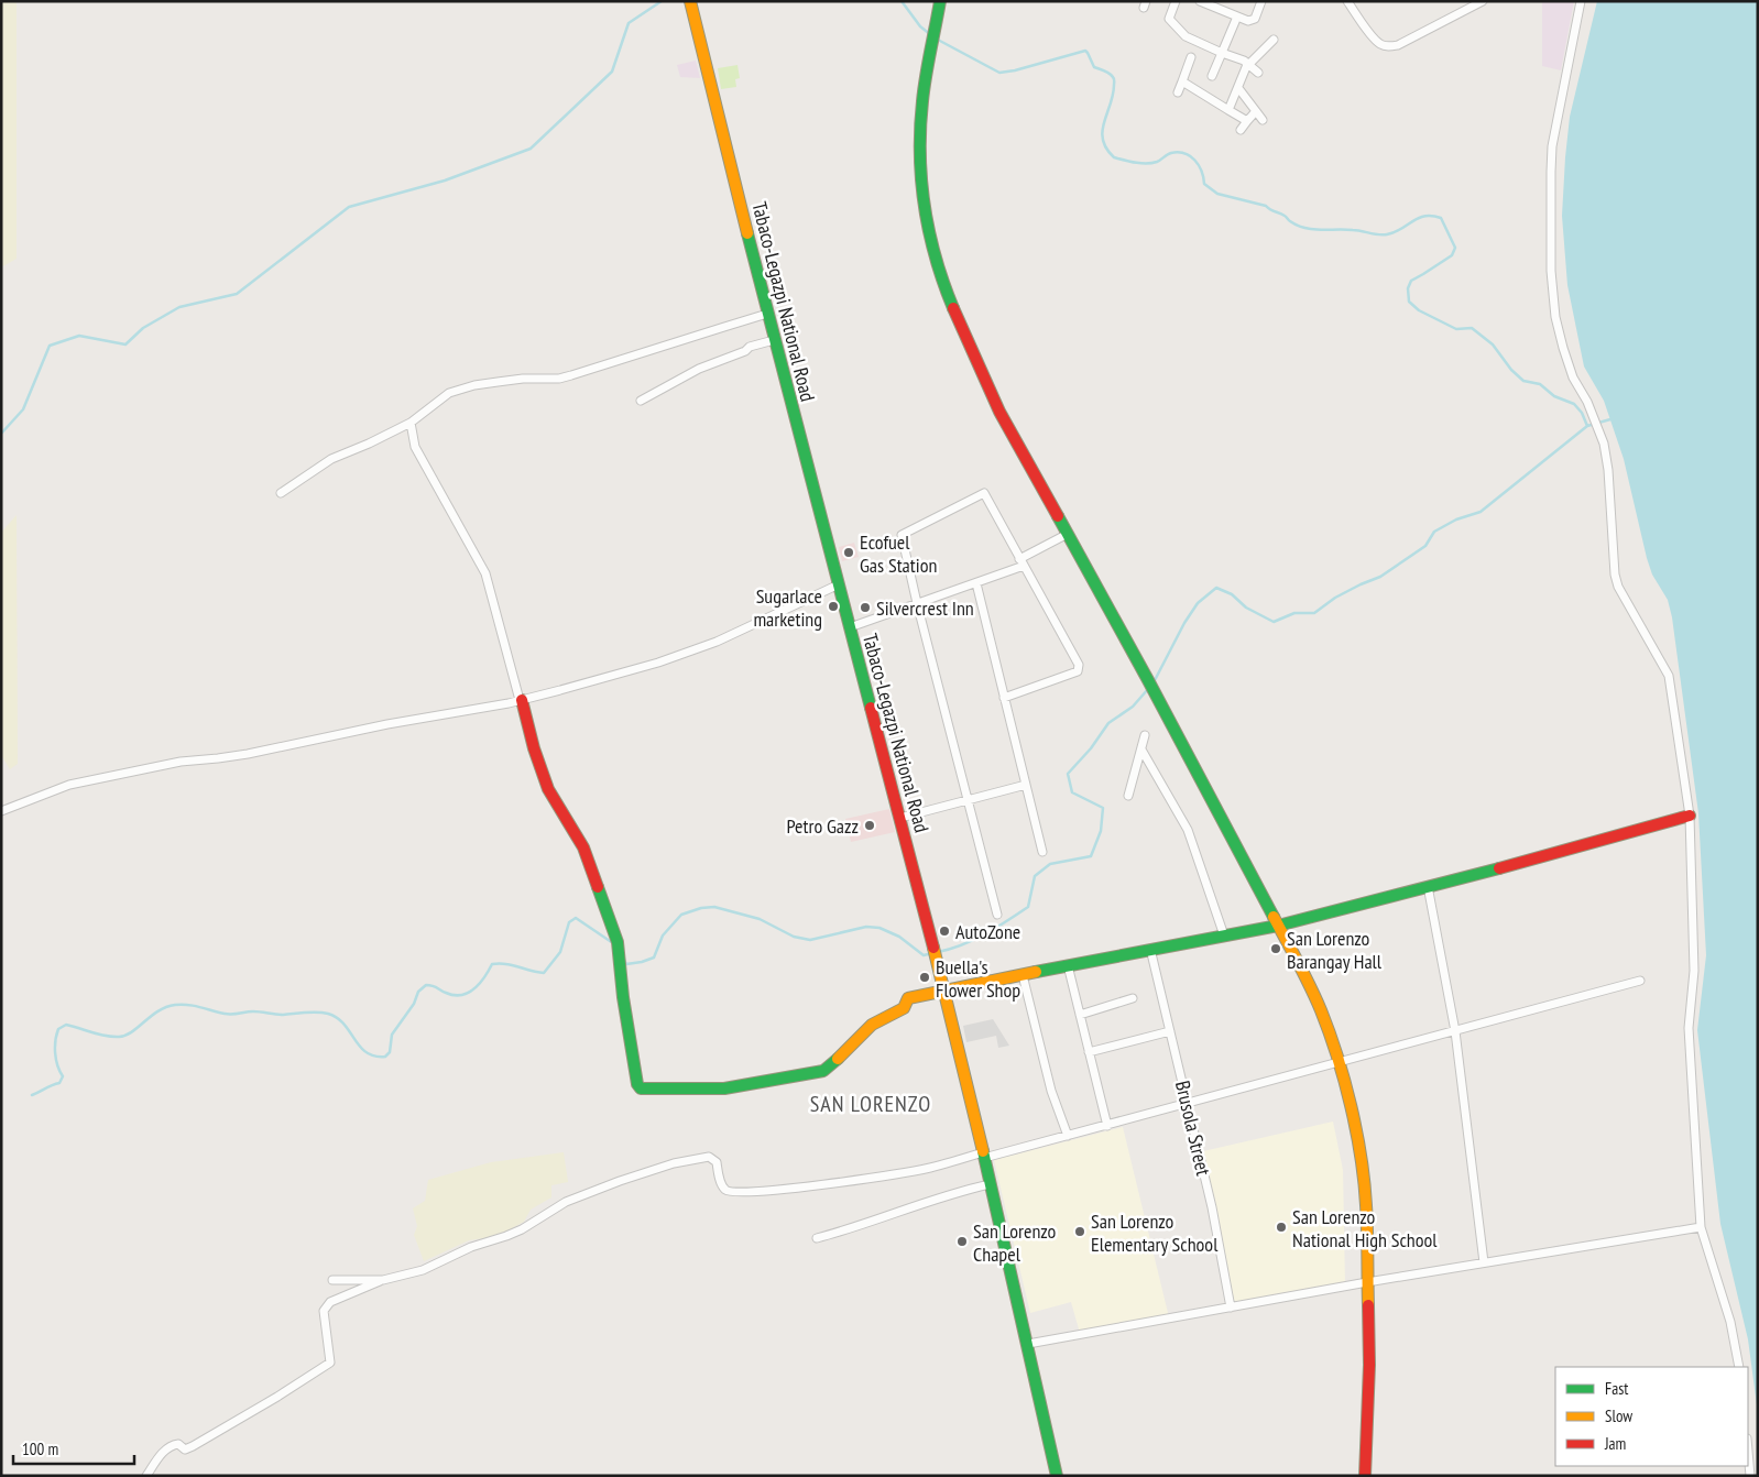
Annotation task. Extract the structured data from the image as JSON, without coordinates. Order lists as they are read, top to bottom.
{
  "streets": {
    "street": ["Tabaco-Legazpi National Road", "Brusola Street"]
  },
  "districts": ["SAN LORENZO"],
  "places": [
    "Ecofuel Gas Station",
    "Sugarlace marketing",
    "Silvercrest Inn",
    "Petro Gazz",
    "AutoZone",
    "San Lorenzo Barangay Hall",
    "Buella's Flower Shop",
    "San Lorenzo National High School",
    "San Lorenzo Elementary School",
    "San Lorenzo Chapel"
  ],
  "legend": ["Fast", "Slow", "Jam"],
  "scale_bar": "100 m"
}
